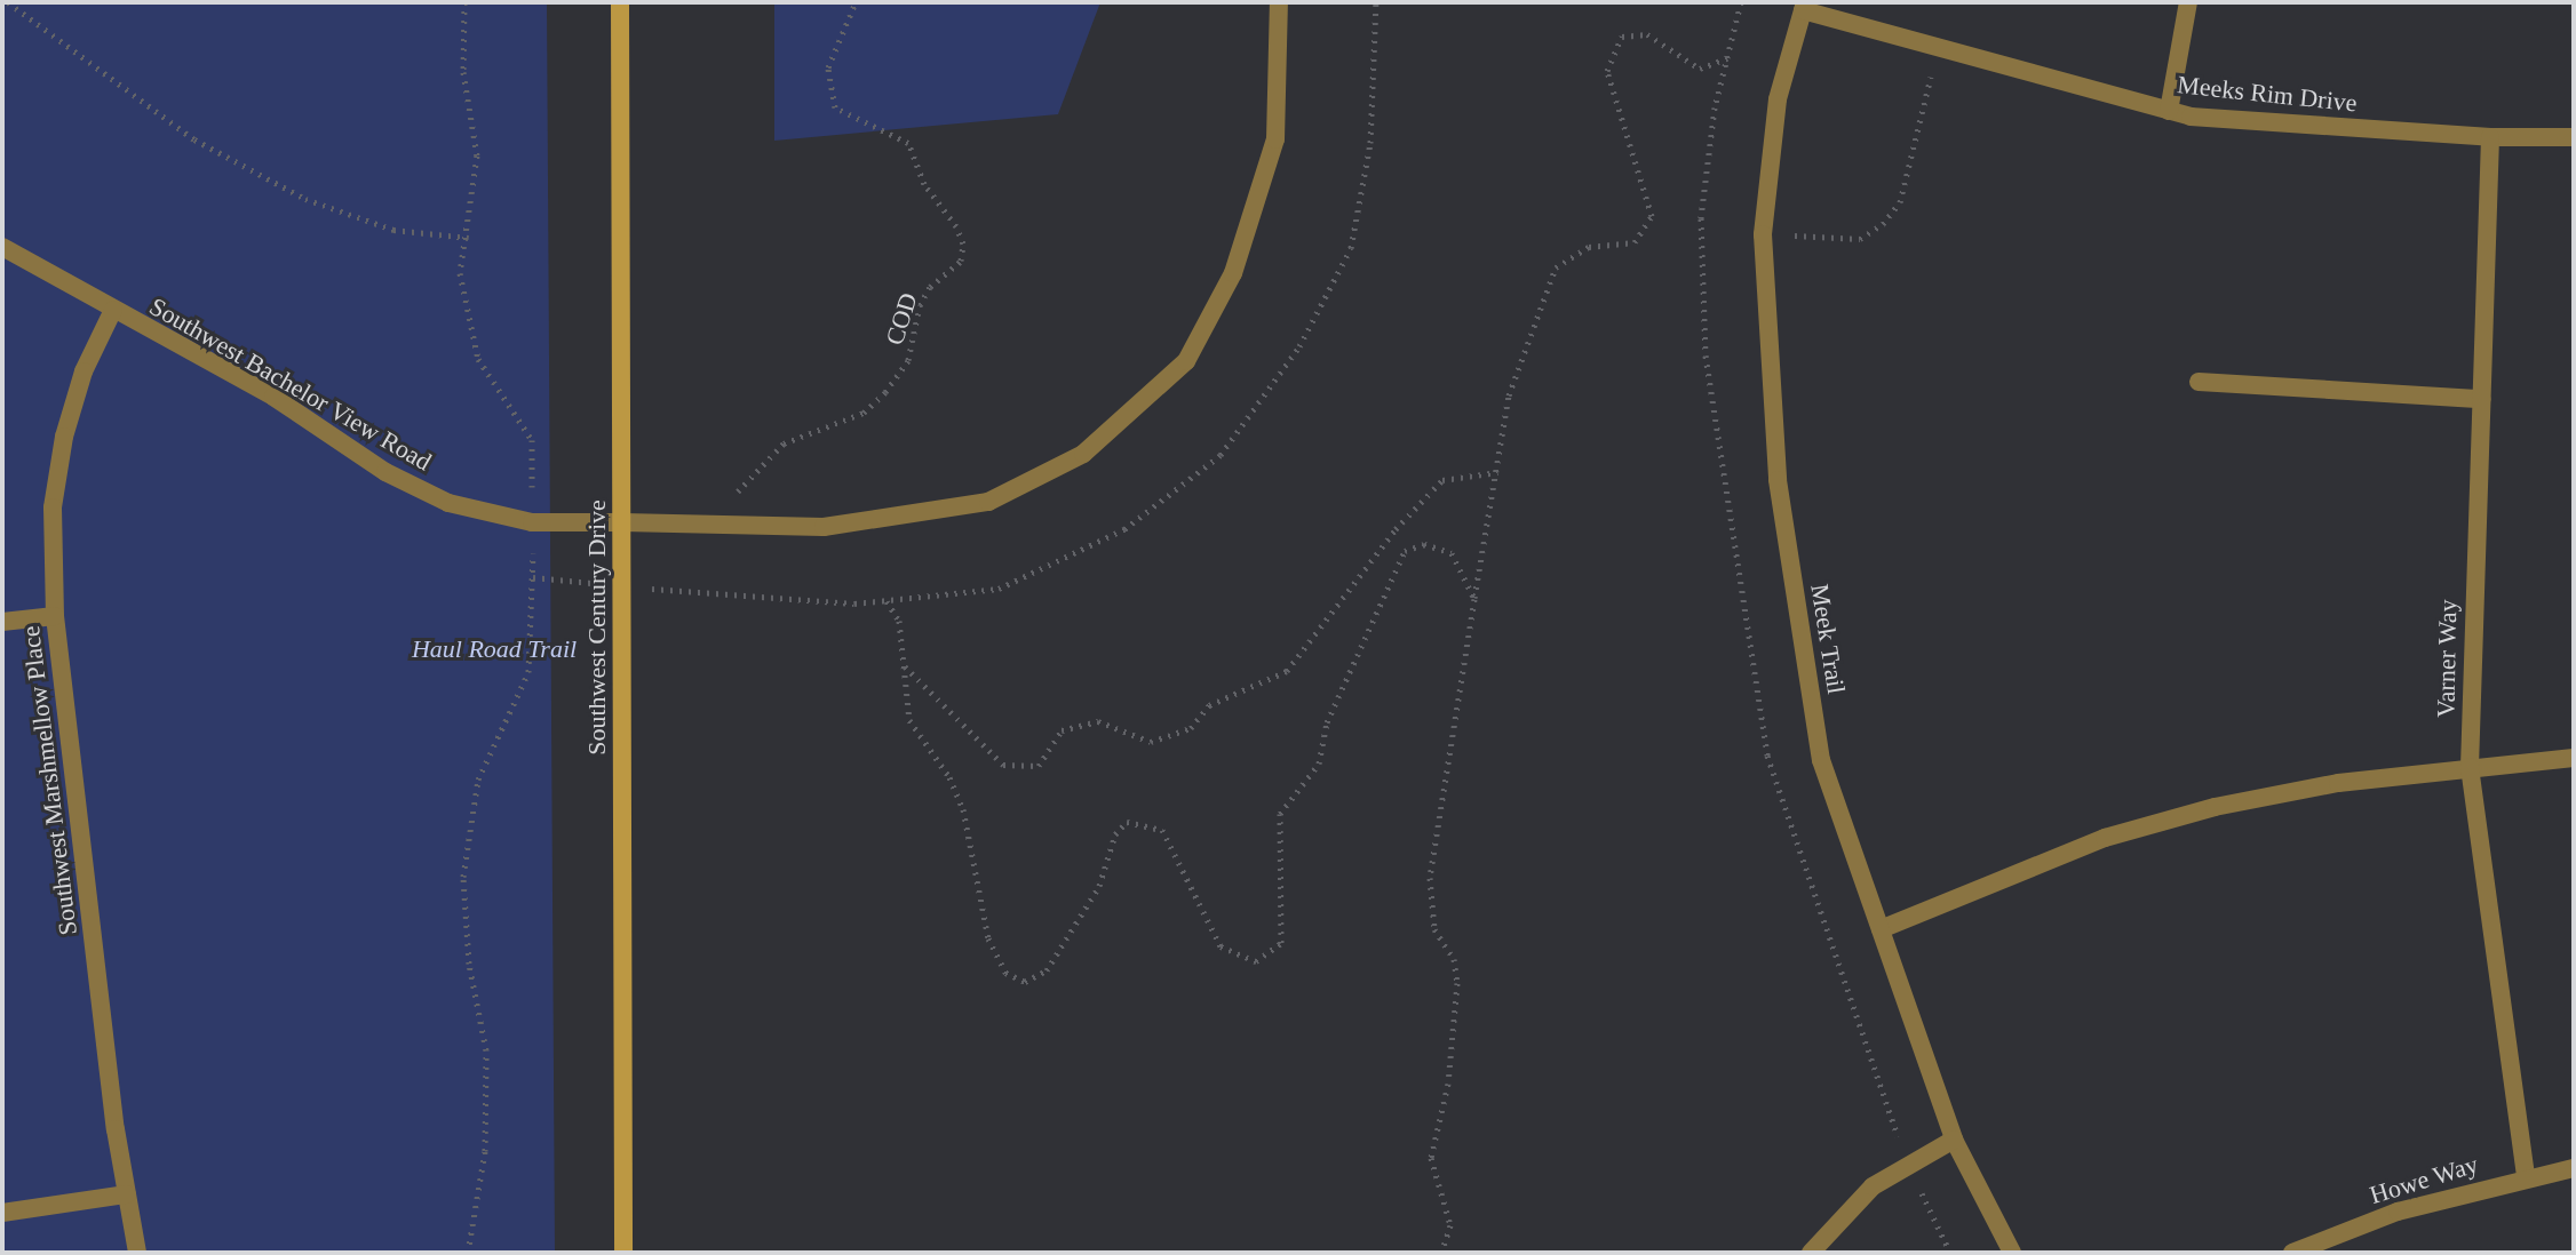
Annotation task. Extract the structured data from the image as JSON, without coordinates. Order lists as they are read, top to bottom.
{
  "streets": {
    "main road": ["Southwest Century Drive"],
    "street": [
      "Meeks Rim Drive",
      "Southwest Bachelor View Road",
      "Meek Trail",
      "Varner Way",
      "Southwest Marshmellow Place",
      "Howe Way"
    ],
    "path": ["COD"]
  },
  "crossings": [
    ["Meeks Rim Drive", "Meek Trail"],
    ["Meeks Rim Drive", "Varner Way"],
    ["COD", "Southwest Bachelor View Road"],
    ["Southwest Bachelor View Road", "Southwest Century Drive"],
    ["Southwest Bachelor View Road", "Southwest Marshmellow Place"],
    ["Varner Way", "Howe Way"]
  ],
  "parks": ["Haul Road Trail"]
}
